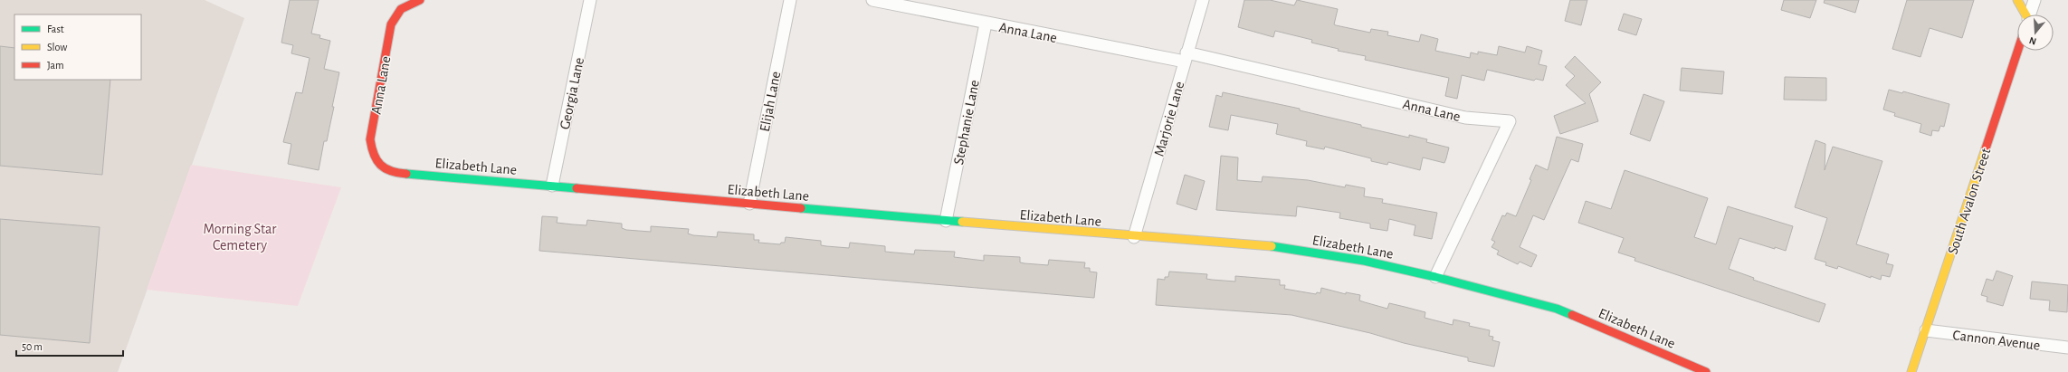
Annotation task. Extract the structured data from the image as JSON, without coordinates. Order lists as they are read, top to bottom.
{
  "streets": {
    "street": [
      "Anna Lane",
      "Georgia Lane",
      "Elijah Lane",
      "Marjorie Lane",
      "Stephanie Lane",
      "Elizabeth Lane",
      "South Avalon Street",
      "Cannon Avenue"
    ]
  },
  "crossings": [
    ["Anna Lane", "Marjorie Lane"],
    ["Anna Lane", "Stephanie Lane"],
    ["Anna Lane", "Elizabeth Lane"],
    ["Georgia Lane", "Elizabeth Lane"],
    ["Elijah Lane", "Elizabeth Lane"],
    ["Marjorie Lane", "Elizabeth Lane"],
    ["Stephanie Lane", "Elizabeth Lane"],
    ["South Avalon Street", "Cannon Avenue"]
  ],
  "parks": ["Morning Star Cemetery"],
  "legend": ["Fast", "Slow", "Jam"],
  "scale_bar": "50 m",
  "north": "bottom"
}
